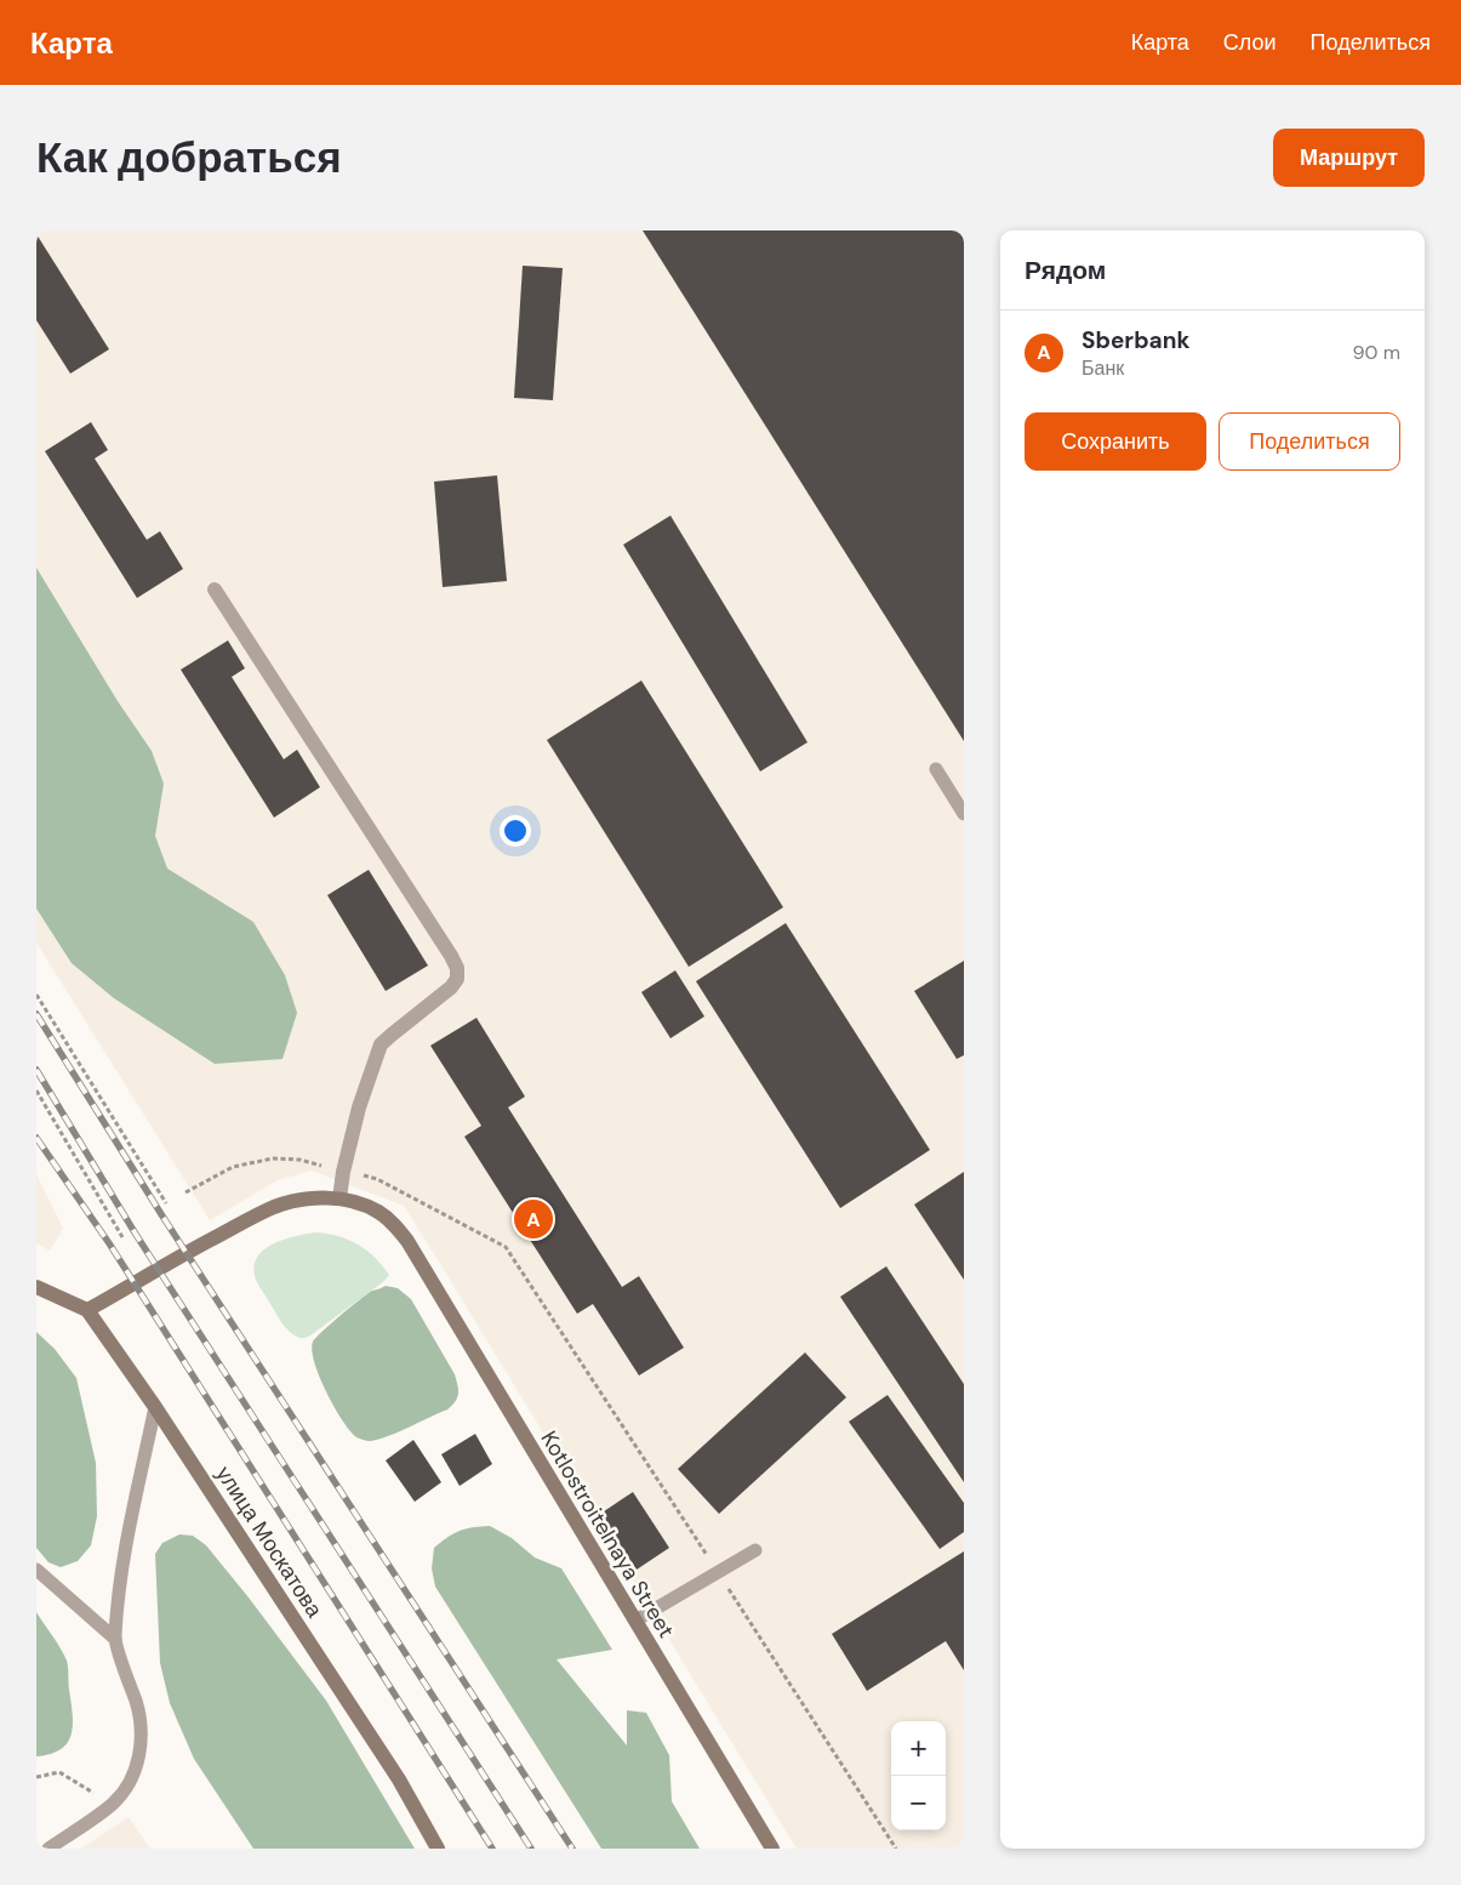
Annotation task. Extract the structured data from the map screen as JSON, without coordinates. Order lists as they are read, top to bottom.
{
  "streets": {
    "main road": ["Kotlostroitelnaya Street", "улица Москатова"]
  },
  "crossings": [
    ["Kotlostroitelnaya Street", "улица Москатова"]
  ],
  "page": {
    "header": "Карта",
    "nav": ["Карта", "Слои", "Поделиться"],
    "buttons": [
      "Маршрут",
      ["Сохранить", "Поделиться"]
    ],
    "title": "Как добраться",
    "heading": "Рядом",
    "list": [
      {
        "mark": "A",
        "name": "Sberbank",
        "note": "Банк",
        "value": "90 m"
      }
    ],
    "pins": "A",
    "map_buttons": ["+", "−"]
  }
}
